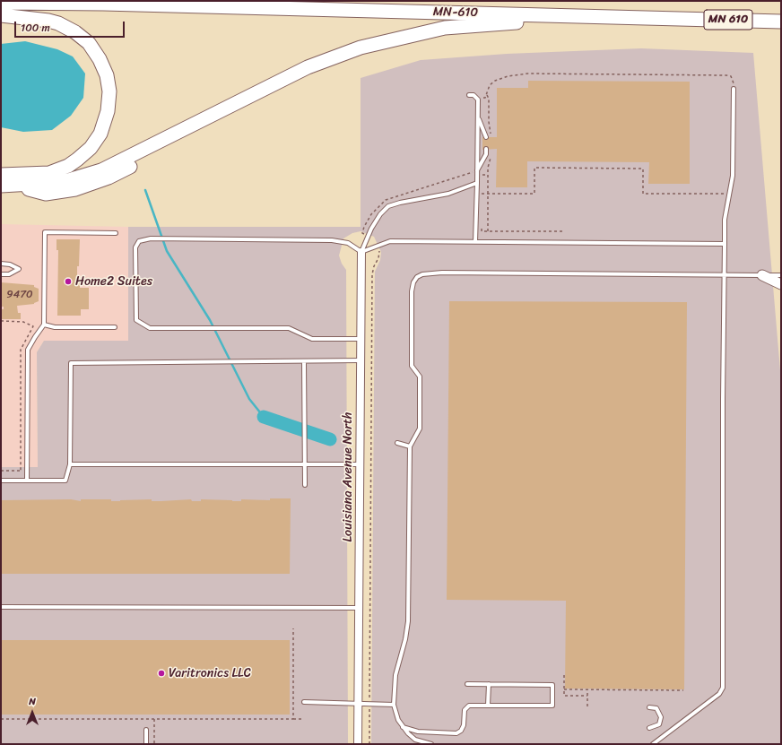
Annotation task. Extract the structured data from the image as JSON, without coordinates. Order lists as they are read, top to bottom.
{
  "streets": {
    "highway": ["MN-610", "MN 610"],
    "street": ["Louisiana Avenue North"]
  },
  "places": ["Home2 Suites", "Varitronics LLC"],
  "house_numbers": ["9470"],
  "scale_bar": "100 m",
  "north": "top"
}
